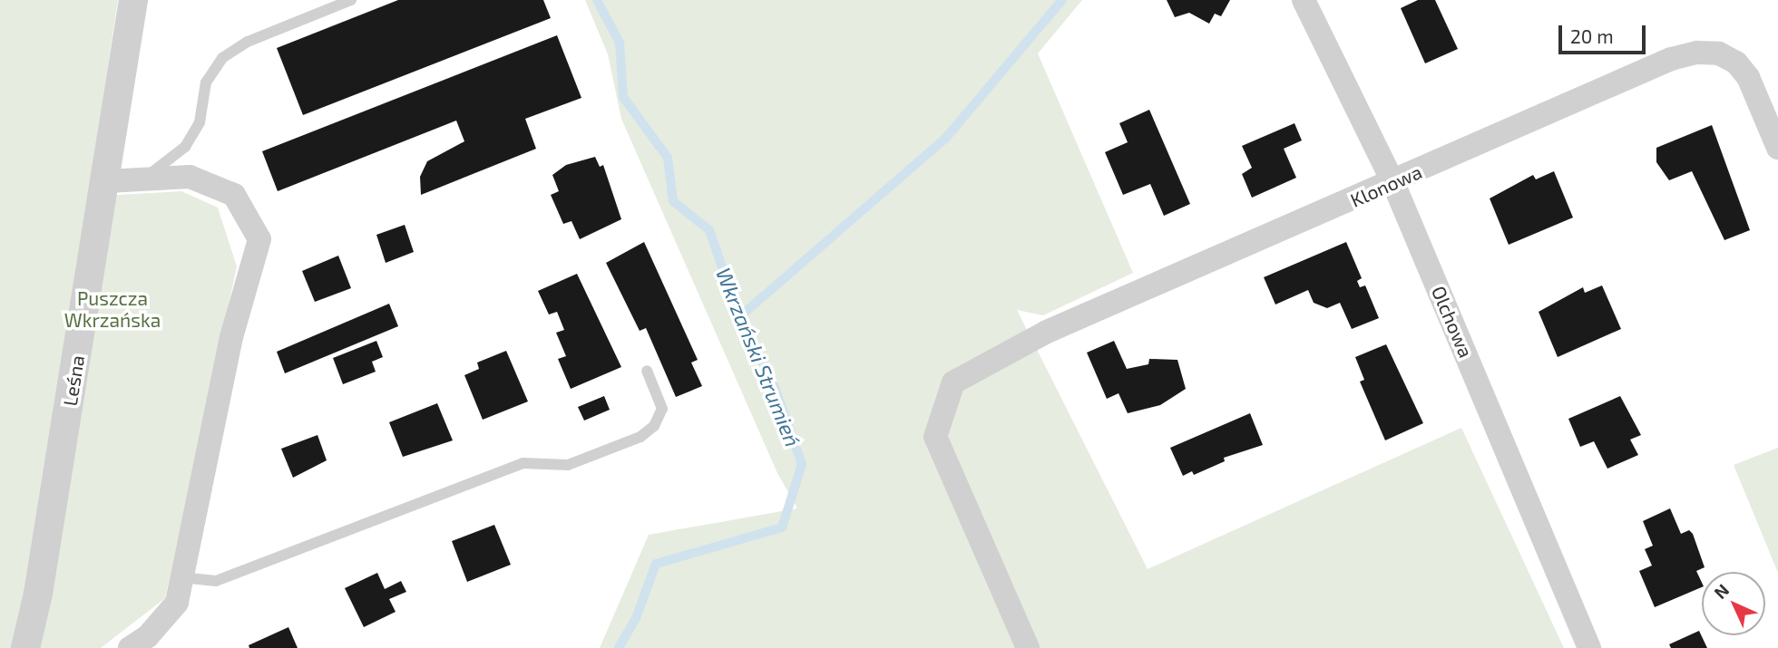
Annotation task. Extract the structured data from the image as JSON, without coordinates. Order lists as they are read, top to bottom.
{
  "streets": {
    "street": ["Klonowa", "Olchowa", "Leśna"]
  },
  "crossings": [
    ["Klonowa", "Olchowa"]
  ],
  "water": ["Wkrzański Strumień"],
  "parks": ["Puszcza Wkrzańska"],
  "scale_bar": "20 m",
  "north": "top left"
}
